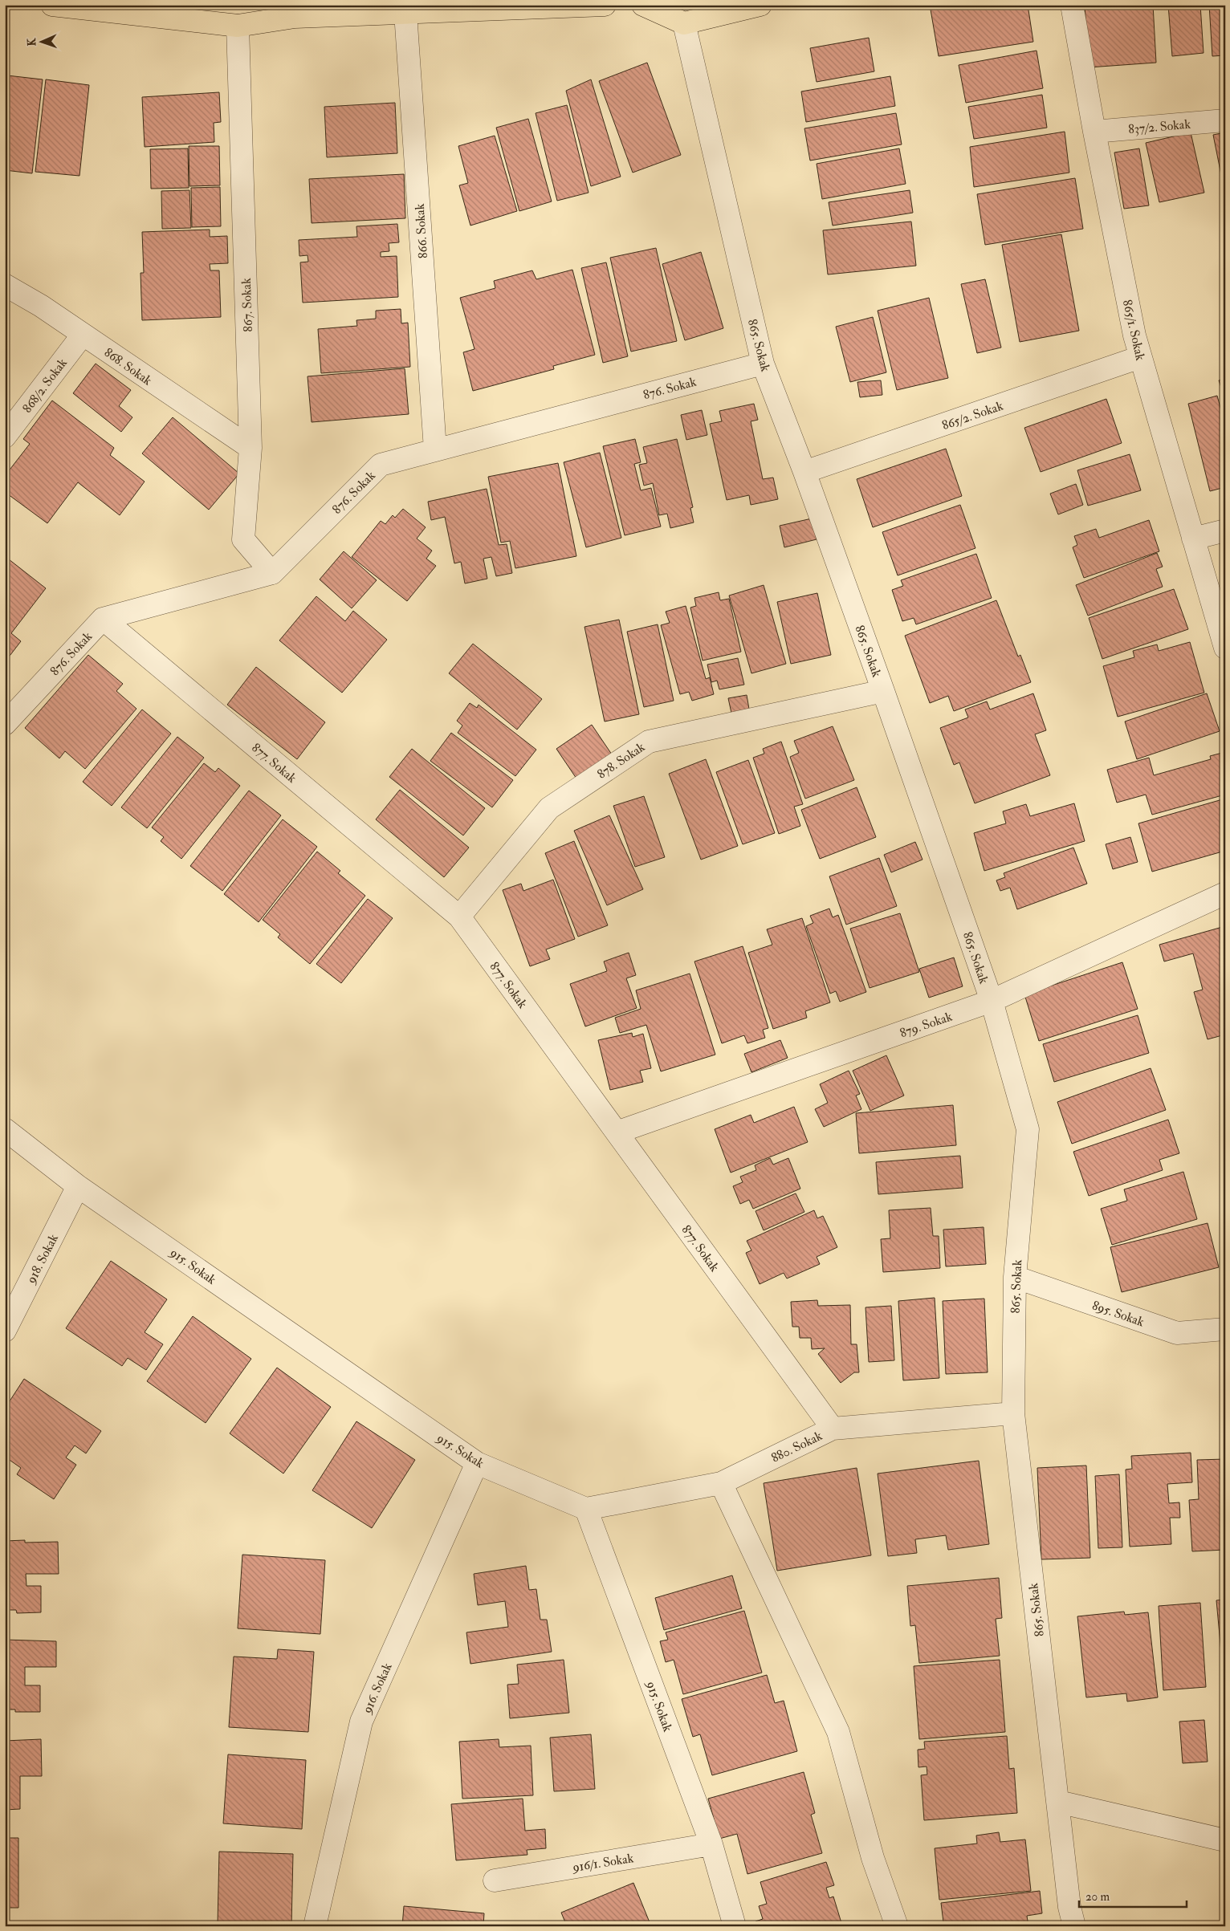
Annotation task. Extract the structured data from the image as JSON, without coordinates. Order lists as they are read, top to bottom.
{
  "streets": {
    "street": [
      "837/2. Sokak",
      "866. Sokak",
      "867. Sokak",
      "865/1. Sokak",
      "865. Sokak",
      "868. Sokak",
      "868/2. Sokak",
      "876. Sokak",
      "865/2. Sokak",
      "878. Sokak",
      "877. Sokak",
      "879. Sokak",
      "918. Sokak",
      "915. Sokak",
      "895. Sokak",
      "880. Sokak",
      "916. Sokak",
      "916/1. Sokak"
    ]
  },
  "crossings": [
    ["837/2. Sokak", "865/1. Sokak"],
    ["866. Sokak", "876. Sokak"],
    ["867. Sokak", "868. Sokak"],
    ["867. Sokak", "876. Sokak"],
    ["865/1. Sokak", "865/2. Sokak"],
    ["865. Sokak", "876. Sokak"],
    ["865. Sokak", "865/2. Sokak"],
    ["865. Sokak", "878. Sokak"],
    ["865. Sokak", "879. Sokak"],
    ["865. Sokak", "895. Sokak"],
    ["865. Sokak", "880. Sokak"],
    ["868. Sokak", "868/2. Sokak"],
    ["876. Sokak", "877. Sokak"],
    ["878. Sokak", "877. Sokak"],
    ["877. Sokak", "879. Sokak"],
    ["877. Sokak", "880. Sokak"],
    ["918. Sokak", "915. Sokak"],
    ["915. Sokak", "880. Sokak"],
    ["915. Sokak", "916. Sokak"],
    ["915. Sokak", "916/1. Sokak"]
  ],
  "scale_bar": "20 m",
  "north": "left"
}
